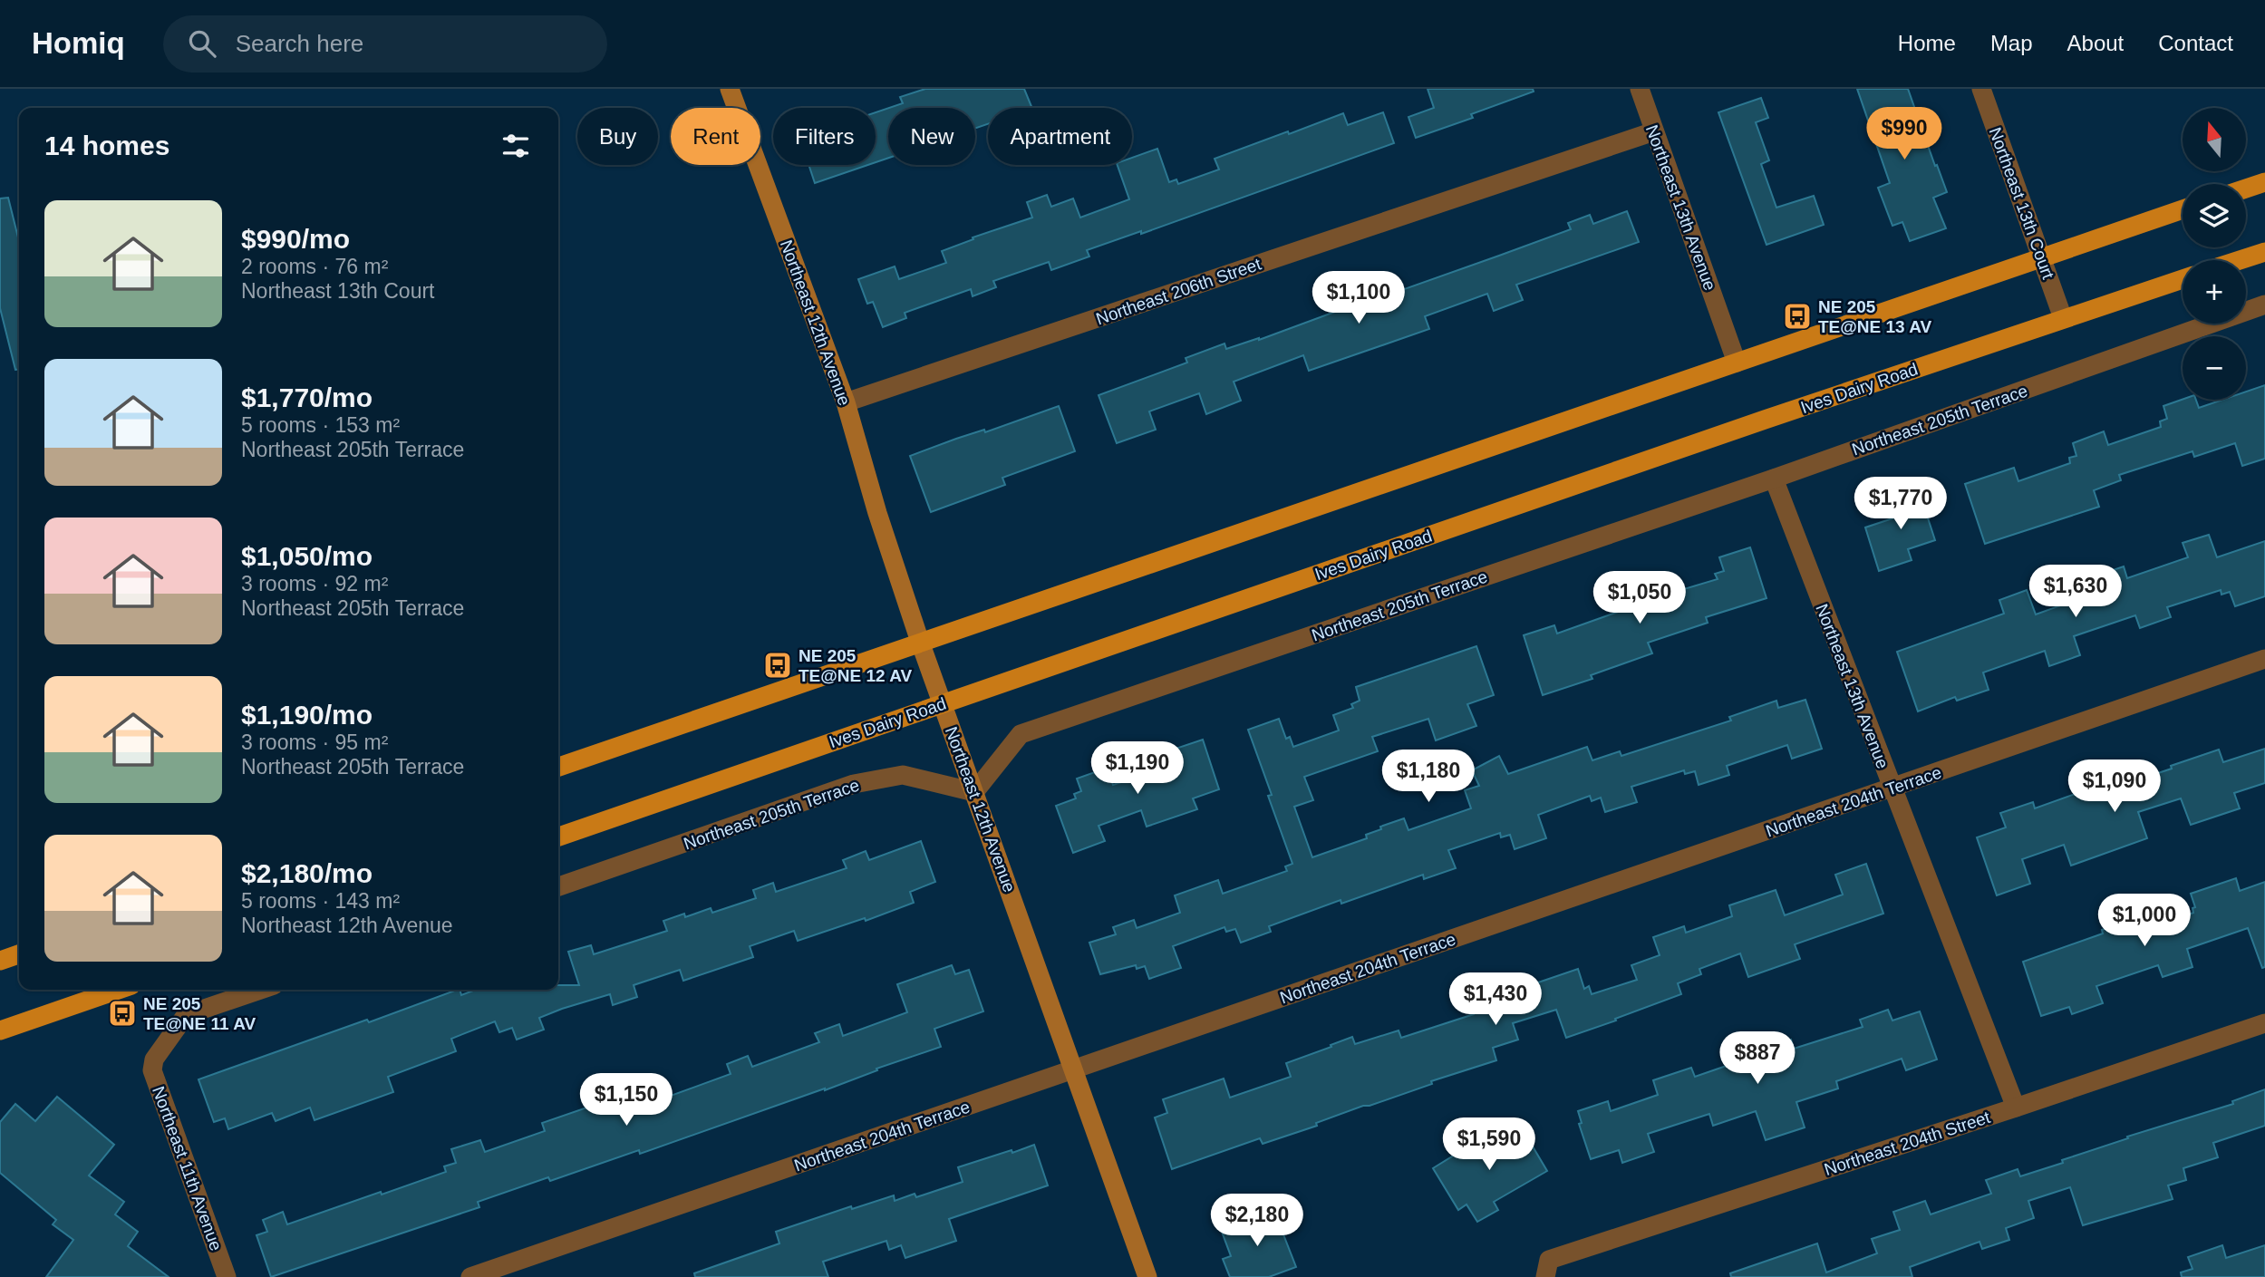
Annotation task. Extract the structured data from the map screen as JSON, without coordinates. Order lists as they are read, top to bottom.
{
  "streets": {
    "main road": ["Ives Dairy Road"],
    "street": [
      "Northeast 13th Court",
      "Northeast 13th Avenue",
      "Northeast 206th Street",
      "Northeast 12th Avenue",
      "Northeast 205th Terrace",
      "Northeast 204th Terrace",
      "Northeast 204th Street",
      "Northeast 11th Avenue"
    ]
  },
  "crossings": [
    ["Northeast 13th Court", "Ives Dairy Road"],
    ["Northeast 13th Avenue", "Northeast 206th Street"],
    ["Northeast 13th Avenue", "Northeast 205th Terrace"],
    ["Northeast 13th Avenue", "Northeast 204th Terrace"],
    ["Northeast 13th Avenue", "Northeast 204th Street"],
    ["Northeast 206th Street", "Northeast 12th Avenue"],
    ["Northeast 12th Avenue", "Ives Dairy Road"],
    ["Northeast 12th Avenue", "Northeast 205th Terrace"],
    ["Northeast 12th Avenue", "Northeast 204th Terrace"]
  ],
  "places": {
    "bus stop": ["NE 205 TE@NE 13 AV", "NE 205 TE@NE 12 AV", "NE 205 TE@NE 11 AV"]
  },
  "north": "top",
  "page": {
    "header": "Homiq",
    "search": "Search here",
    "nav": [
      "Home",
      "Map",
      "About",
      "Contact"
    ],
    "price": [
      "$990",
      "$1,100",
      "$1,770",
      "$1,630",
      "$1,050",
      "$1,190",
      "$1,180",
      "$1,090",
      "$1,000",
      "$1,430",
      "$887",
      "$1,150",
      "$1,590",
      "$2,180"
    ],
    "map_buttons": ["+", "−"],
    "chip": [
      "Buy",
      "Rent",
      "Filters",
      "New",
      "Apartment"
    ],
    "heading": "14 homes",
    "list": [
      {
        "name": "$990/mo",
        "note": "2 rooms · 76 m² · Northeast 13th Court"
      },
      {
        "name": "$1,770/mo",
        "note": "5 rooms · 153 m² · Northeast 205th Terrace"
      },
      {
        "name": "$1,050/mo",
        "note": "3 rooms · 92 m² · Northeast 205th Terrace"
      },
      {
        "name": "$1,190/mo",
        "note": "3 rooms · 95 m² · Northeast 205th Terrace"
      },
      {
        "name": "$2,180/mo",
        "note": "5 rooms · 143 m² · Northeast 12th Avenue"
      }
    ]
  }
}
